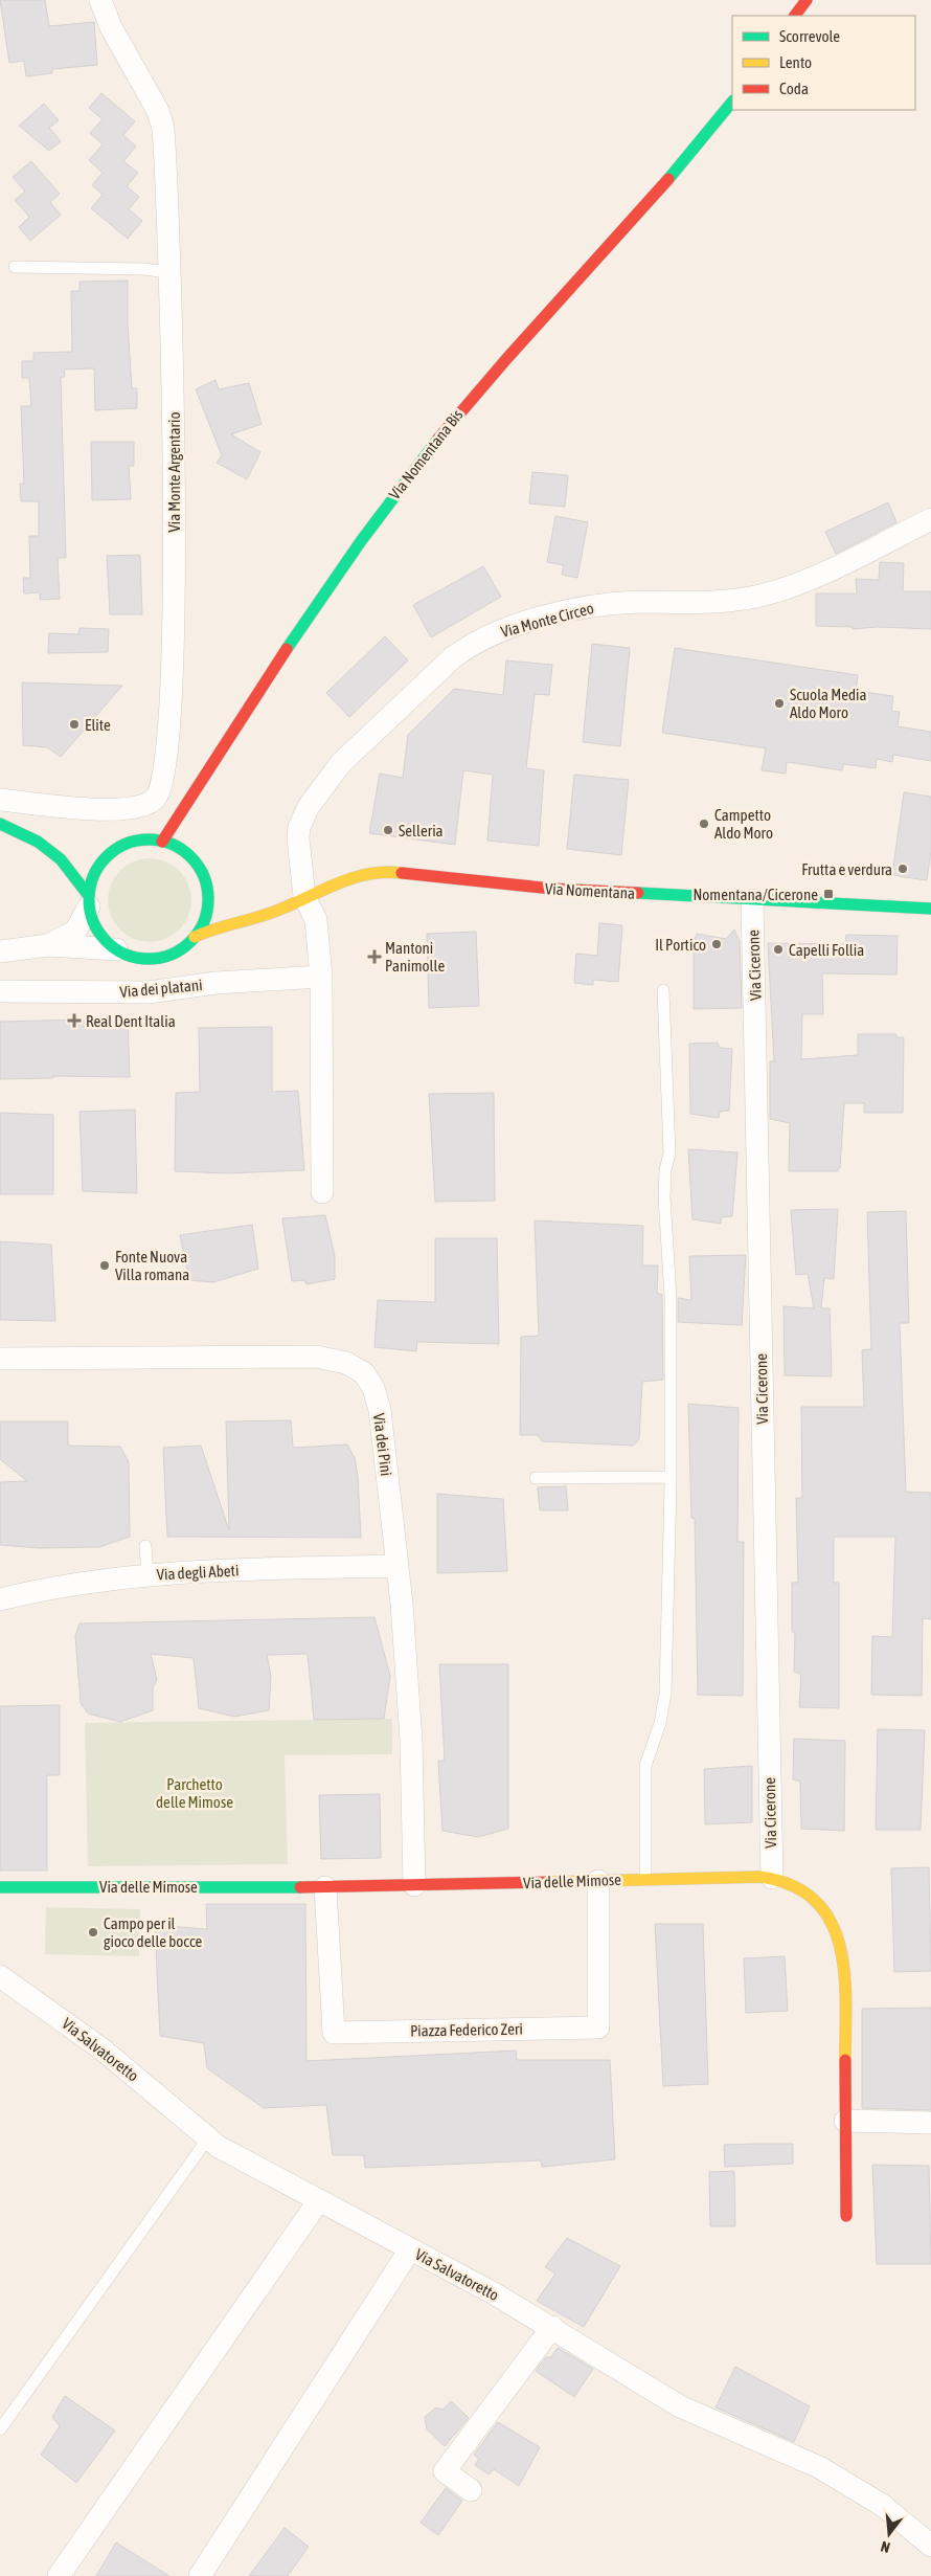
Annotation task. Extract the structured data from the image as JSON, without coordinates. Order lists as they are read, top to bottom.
{
  "streets": {
    "street": [
      "Via Nomentana Bis",
      "Via Monte Argentario",
      "Via Monte Circeo",
      "Via Nomentana",
      "Via Cicerone",
      "Via dei platani",
      "Via dei Pini",
      "Via degli Abeti",
      "Via delle Mimose",
      "Piazza Federico Zeri",
      "Via Salvatoretto"
    ]
  },
  "crossings": [
    ["Via Nomentana Bis", "Via Nomentana"],
    ["Via Monte Circeo", "Via Nomentana"],
    ["Via Nomentana", "Via Cicerone"],
    ["Via Cicerone", "Via delle Mimose"],
    ["Via dei Pini", "Via degli Abeti"],
    ["Via dei Pini", "Via delle Mimose"],
    ["Via delle Mimose", "Piazza Federico Zeri"]
  ],
  "parks": ["Parchetto delle Mimose"],
  "places": {
    "other": [
      "Scuola Media Aldo Moro",
      "Elite",
      "Campetto Aldo Moro",
      "Selleria",
      "Frutta e verdura",
      "Il Portico",
      "Capelli Follia",
      "Fonte Nuova Villa romana",
      "Campo per il gioco delle bocce"
    ],
    "transit": ["Nomentana/Cicerone"],
    "health": ["Mantoni Panimolle", "Real Dent Italia"]
  },
  "legend": ["Scorrevole", "Lento", "Coda"],
  "north": "bottom"
}
